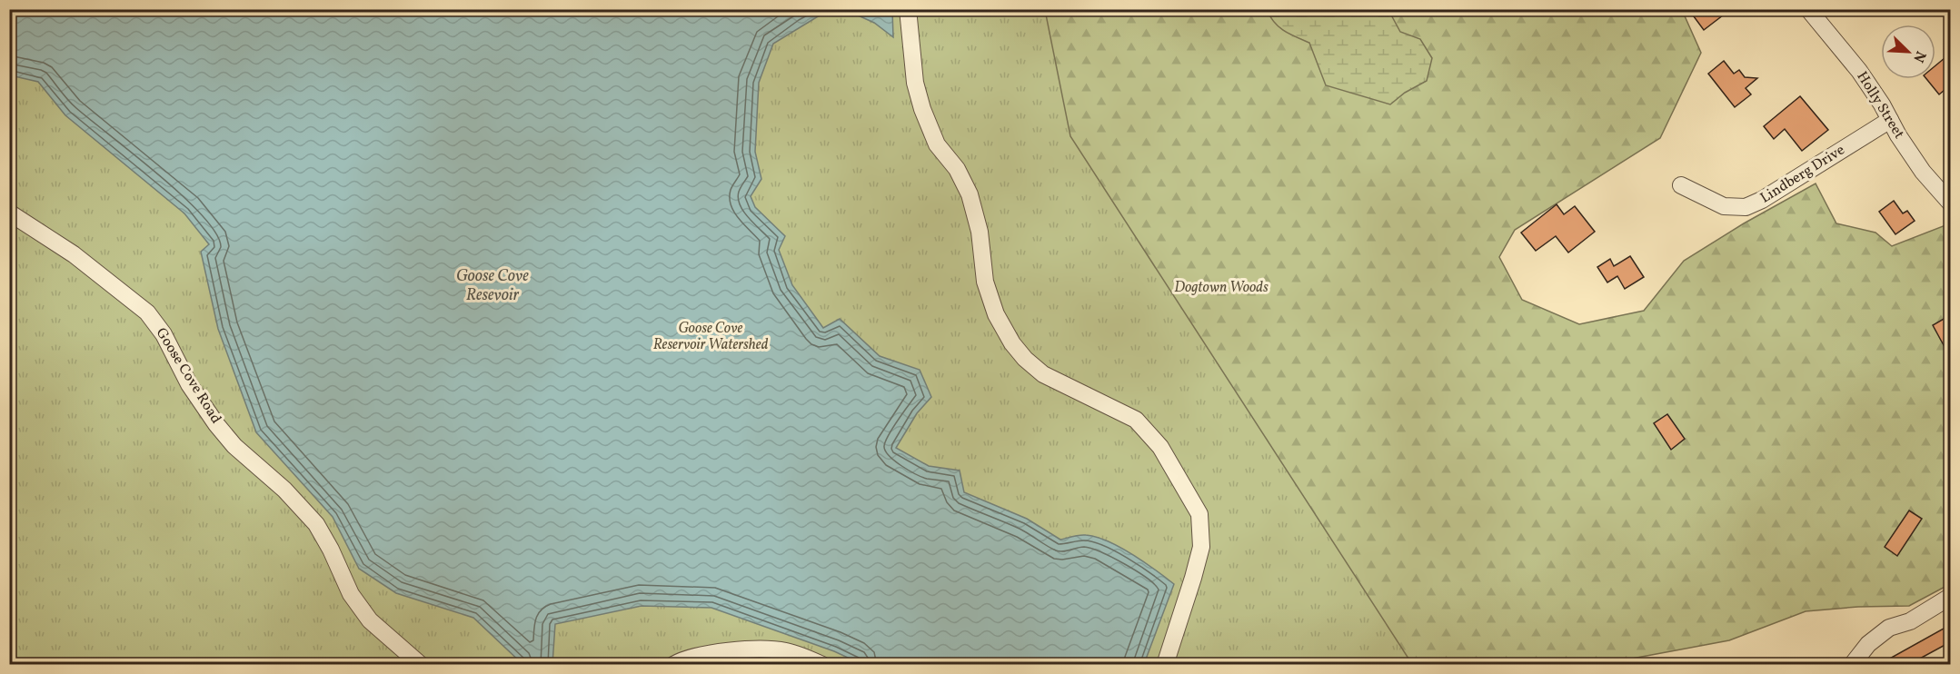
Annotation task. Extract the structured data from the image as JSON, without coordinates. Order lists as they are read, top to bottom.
{
  "streets": {
    "street": ["Holly Street", "Lindberg Drive", "Goose Cove Road"]
  },
  "crossings": [
    ["Holly Street", "Lindberg Drive"]
  ],
  "water": ["Goose Cove Resevoir"],
  "parks": ["Dogtown Woods", "Goose Cove Reservoir Watershed"],
  "north": "bottom right"
}
